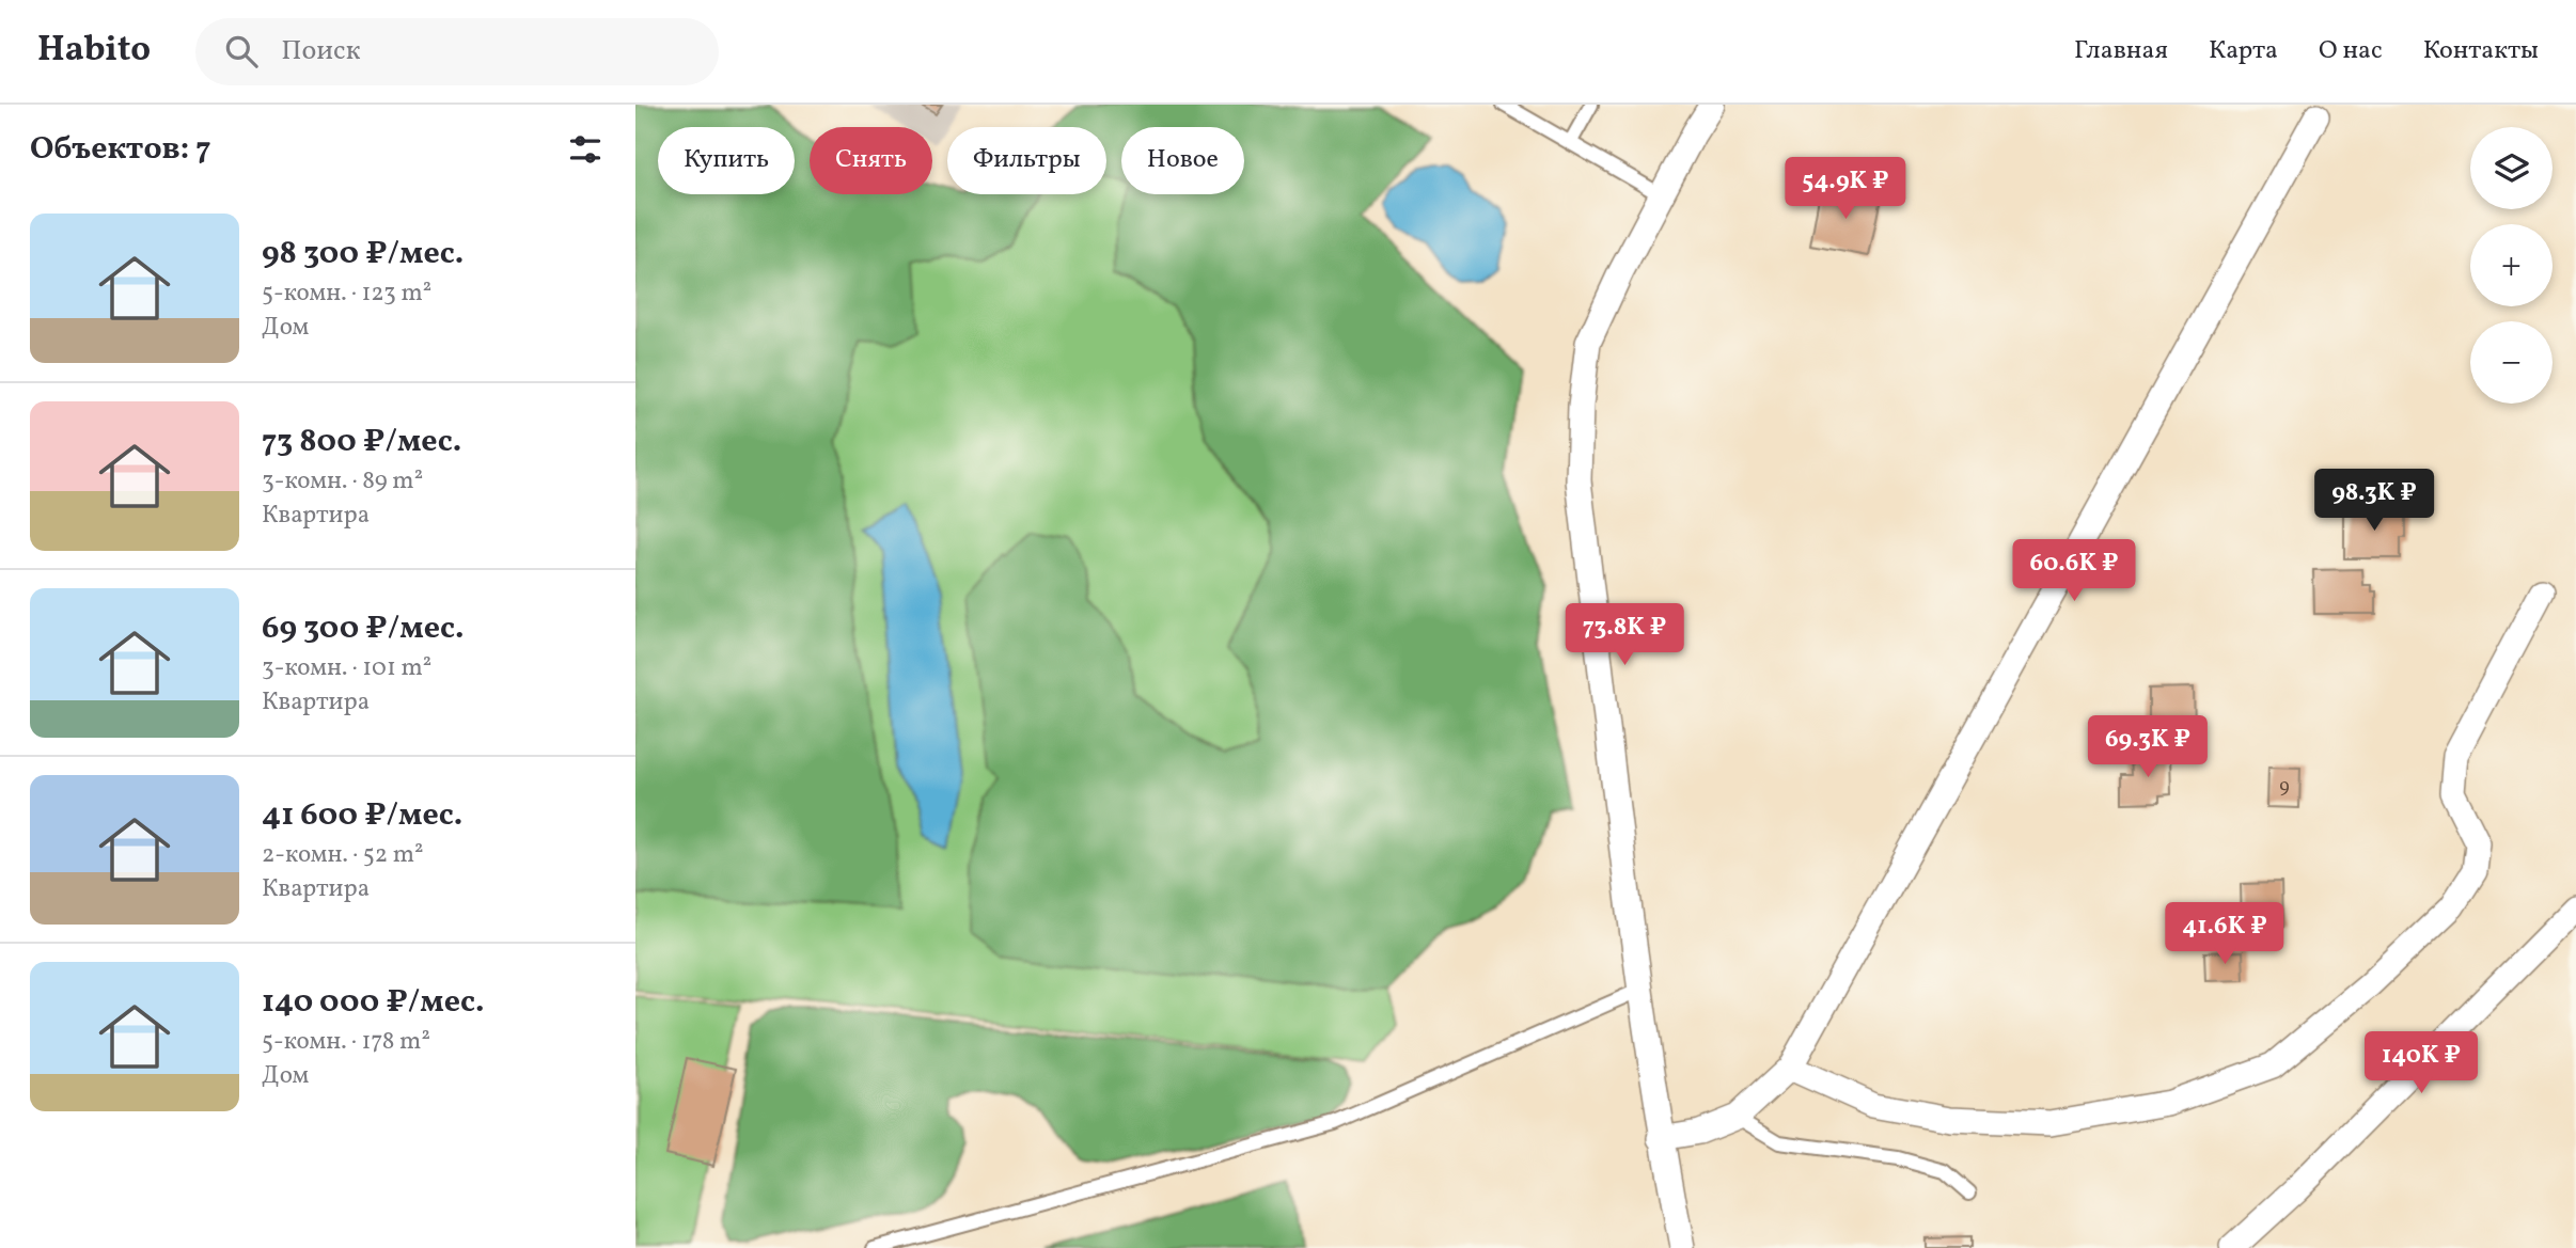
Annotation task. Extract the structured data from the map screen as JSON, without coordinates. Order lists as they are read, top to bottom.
{
  "house_numbers": ["9"],
  "page": {
    "header": "Habito",
    "search": "Поиск",
    "nav": [
      "Главная",
      "Карта",
      "О нас",
      "Контакты"
    ],
    "heading": "Объектов: 7",
    "map_buttons": ["+", "−"],
    "chip": [
      "Купить",
      "Снять",
      "Фильтры",
      "Новое"
    ],
    "price": [
      "54.9K ₽",
      "98.3K ₽",
      "60.6K ₽",
      "73.8K ₽",
      "69.3K ₽",
      "41.6K ₽",
      "140K ₽"
    ],
    "list": [
      {
        "name": "98 300 ₽/мес.",
        "note": "5-комн. · 123 m² · Дом"
      },
      {
        "name": "73 800 ₽/мес.",
        "note": "3-комн. · 89 m² · Квартира"
      },
      {
        "name": "69 300 ₽/мес.",
        "note": "3-комн. · 101 m² · Квартира"
      },
      {
        "name": "41 600 ₽/мес.",
        "note": "2-комн. · 52 m² · Квартира"
      },
      {
        "name": "140 000 ₽/мес.",
        "note": "5-комн. · 178 m² · Дом"
      }
    ]
  }
}
